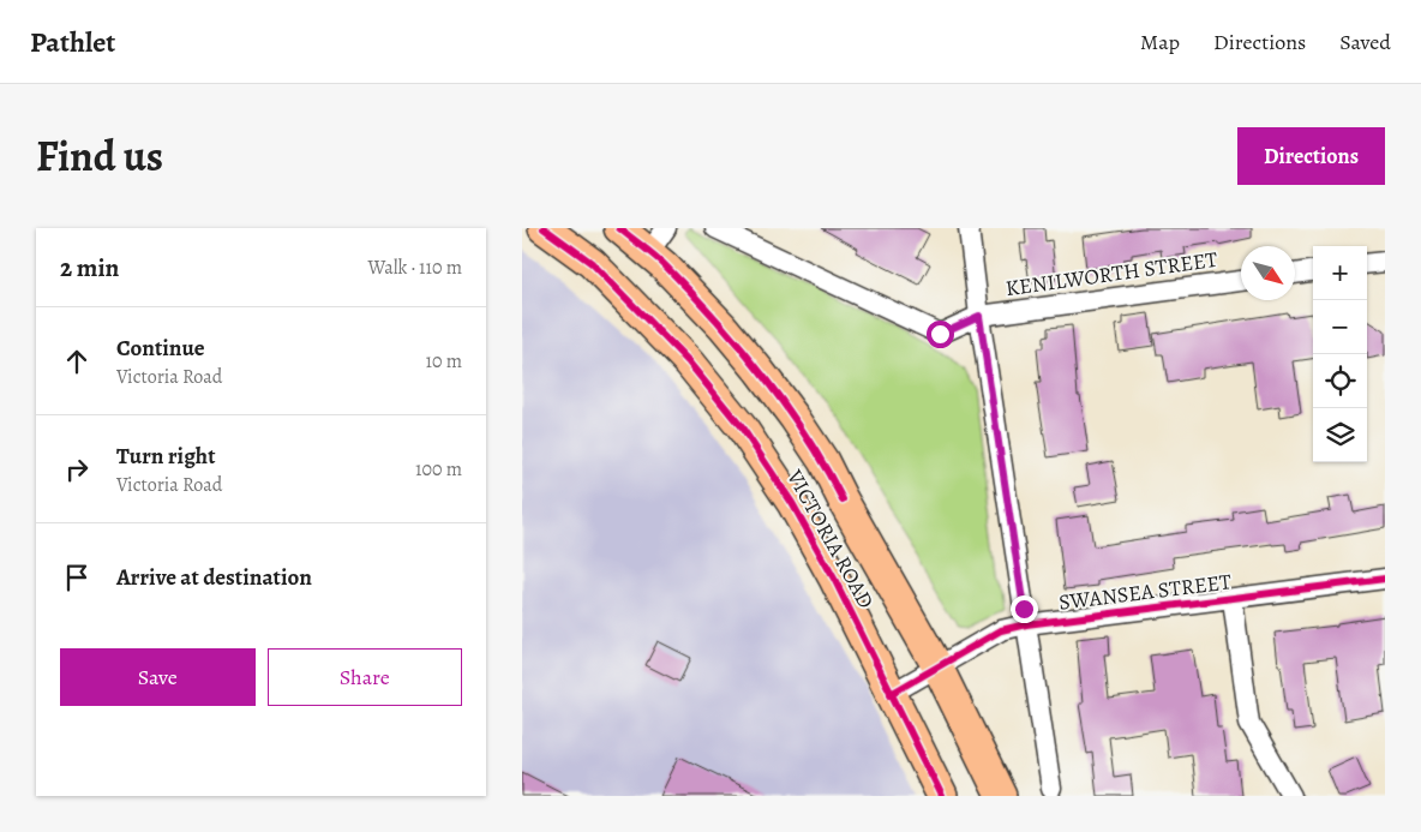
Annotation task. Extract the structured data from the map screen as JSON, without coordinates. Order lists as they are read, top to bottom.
{
  "streets": {
    "highway": ["VICTORIA ROAD"],
    "street": ["KENILWORTH STREET", "SWANSEA STREET"]
  },
  "crossings": [
    ["VICTORIA ROAD", "SWANSEA STREET"]
  ],
  "north": "bottom right",
  "page": {
    "header": "Pathlet",
    "nav": ["Map", "Directions", "Saved"],
    "title": "Find us",
    "buttons": [
      "Directions",
      ["Save", "Share"]
    ],
    "heading": ["2 min", "Walk · 110 m"],
    "map_buttons": ["+", "−"],
    "list": [
      ["Continue", "Victoria Road", "10 m"],
      ["Turn right", "Victoria Road", "100 m"],
      "Arrive at destination"
    ]
  }
}
